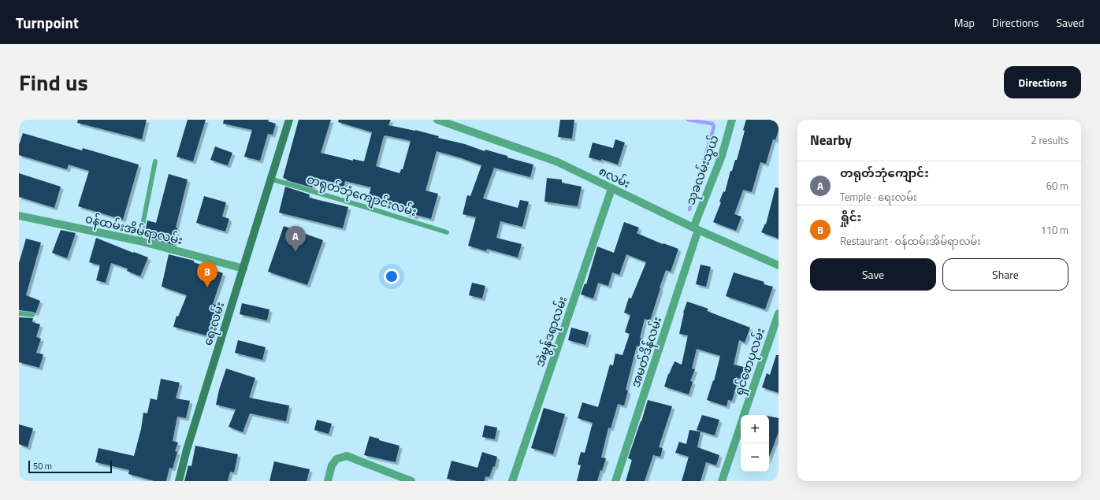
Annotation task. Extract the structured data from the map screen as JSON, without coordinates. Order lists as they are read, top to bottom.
{
  "streets": {
    "street": [
      "သုခလမ်းသွယ်",
      "၈လမ်း",
      "၀န်ထမ်းအိမ်ရာလမ်း",
      "ရေးလမ်း",
      "အဲမွန်ဒရာလမ်း",
      "အမတ်ဒိန်လမ်း",
      "ရှင်စောပုလမ်း"
    ],
    "lane": ["တရုတ်ဘုံကျောင်းလမ်း"]
  },
  "crossings": [
    ["သုခလမ်းသွယ်", "၈လမ်း"],
    ["သုခလမ်းသွယ်", "အမတ်ဒိန်လမ်း"],
    ["၈လမ်း", "အဲမွန်ဒရာလမ်း"],
    ["၈လမ်း", "အမတ်ဒိန်လမ်း"],
    ["တရုတ်ဘုံကျောင်းလမ်း", "ရေးလမ်း"],
    ["၀န်ထမ်းအိမ်ရာလမ်း", "ရေးလမ်း"]
  ],
  "scale_bar": "50 m",
  "page": {
    "header": "Turnpoint",
    "nav": ["Map", "Directions", "Saved"],
    "title": "Find us",
    "buttons": [
      "Directions",
      ["Save", "Share"]
    ],
    "heading": ["Nearby", "2 results"],
    "list": [
      {
        "mark": "A",
        "name": "တရုတ်ဘုံကျောင်း",
        "note": "Temple · ရေးလမ်း",
        "value": "60 m"
      },
      {
        "mark": "B",
        "name": "ရှိုင်း",
        "note": "Restaurant · ၀န်ထမ်းအိမ်ရာလမ်း",
        "value": "110 m"
      }
    ],
    "pins": ["A", "B"],
    "map_buttons": ["+", "−"],
    "scale": "50 m"
  }
}
